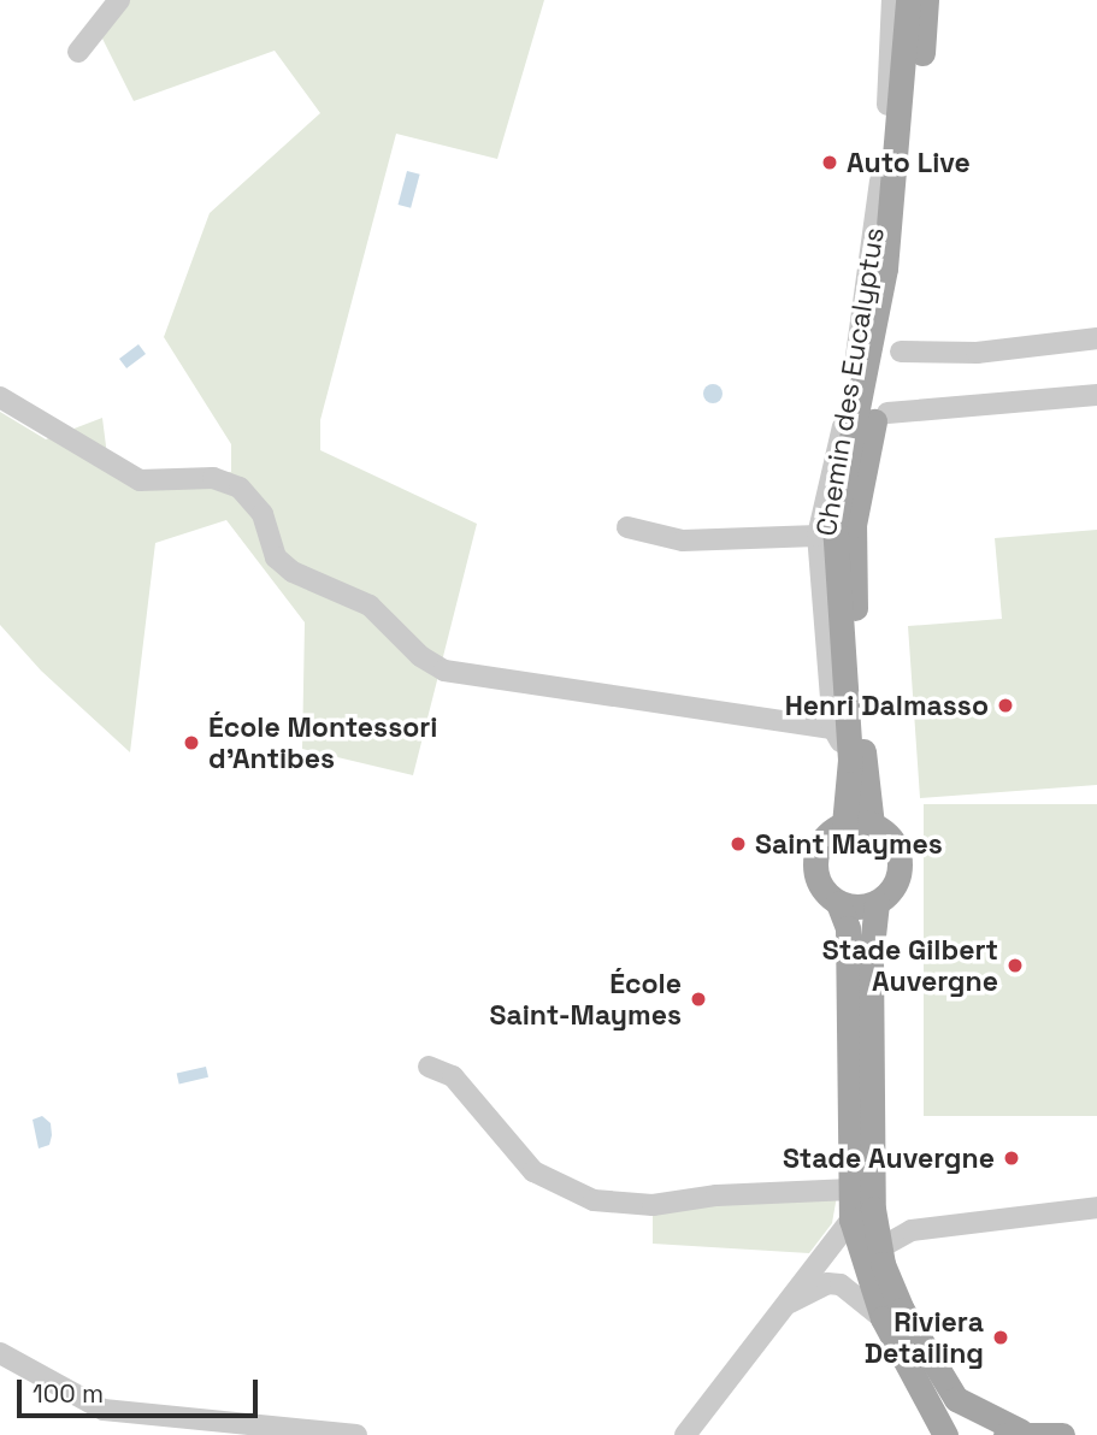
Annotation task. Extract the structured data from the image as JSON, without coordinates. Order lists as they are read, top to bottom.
{
  "streets": {
    "main road": ["Chemin des Eucalyptus"]
  },
  "places": [
    "Auto Live",
    "Henri Dalmasso",
    "École Montessori d'Antibes",
    "Saint Maymes",
    "Stade Gilbert Auvergne",
    "École Saint-Maymes",
    "Stade Auvergne",
    "Riviera Detailing"
  ],
  "scale_bar": "100 m"
}
